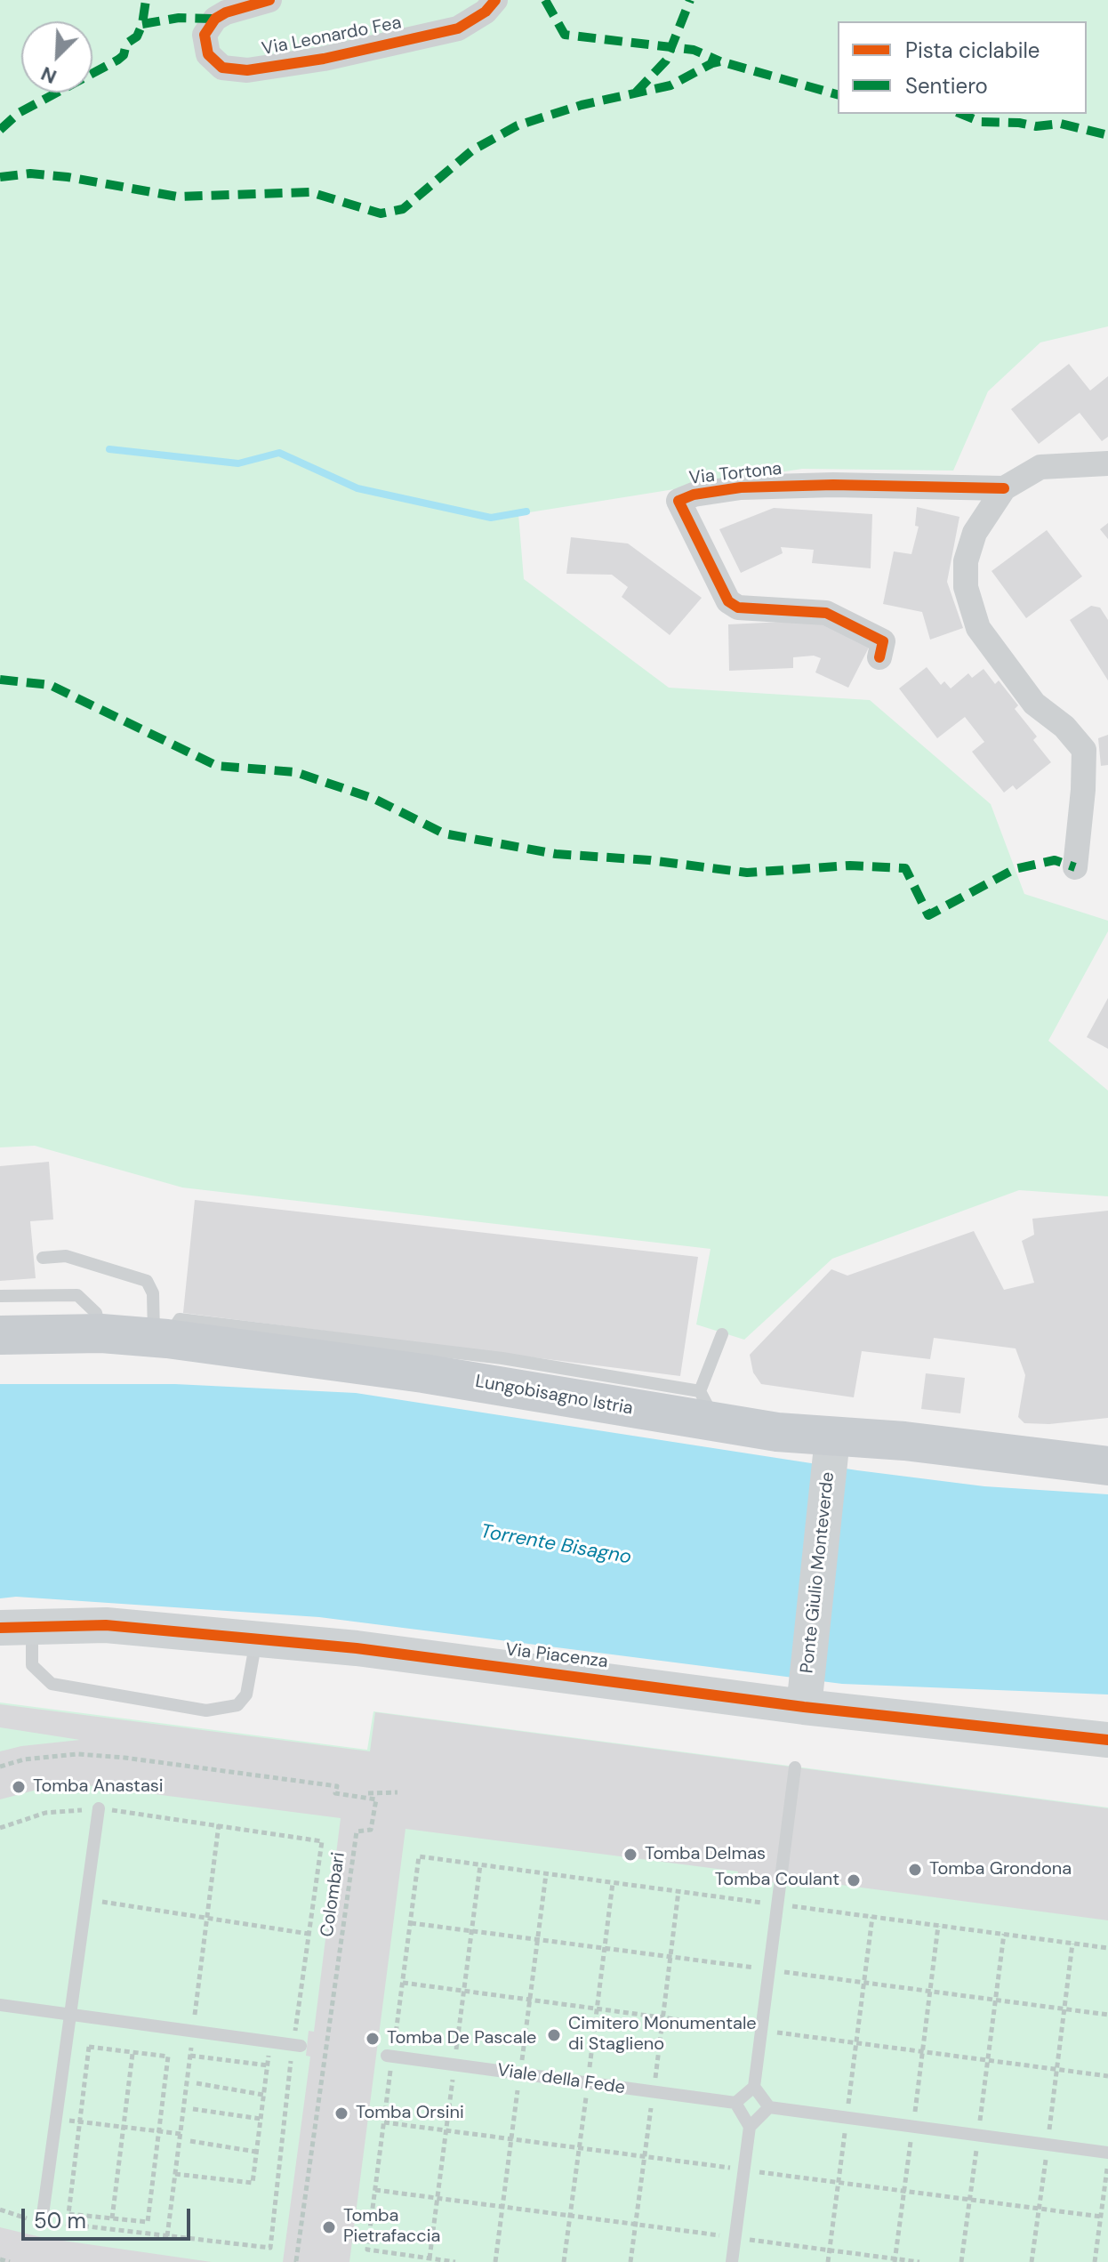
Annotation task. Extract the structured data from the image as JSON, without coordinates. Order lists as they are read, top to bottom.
{
  "streets": {
    "main road": ["Lungobisagno Istria", "Ponte Giulio Monteverde", "Via Piacenza"],
    "street": ["Via Leonardo Fea", "Via Tortona"],
    "lane": ["Viale della Fede"],
    "path": ["Colombari"]
  },
  "crossings": [
    ["Lungobisagno Istria", "Ponte Giulio Monteverde"],
    ["Ponte Giulio Monteverde", "Via Piacenza"]
  ],
  "water": ["Torrente Bisagno"],
  "places": [
    "Tomba Anastasi",
    "Tomba Delmas",
    "Tomba Grondona",
    "Tomba Coulant",
    "Cimitero Monumentale di Staglieno",
    "Tomba De Pascale",
    "Tomba Orsini",
    "Tomba Pietrafaccia"
  ],
  "legend": ["Pista ciclabile", "Sentiero"],
  "scale_bar": "50 m",
  "north": "bottom left"
}
